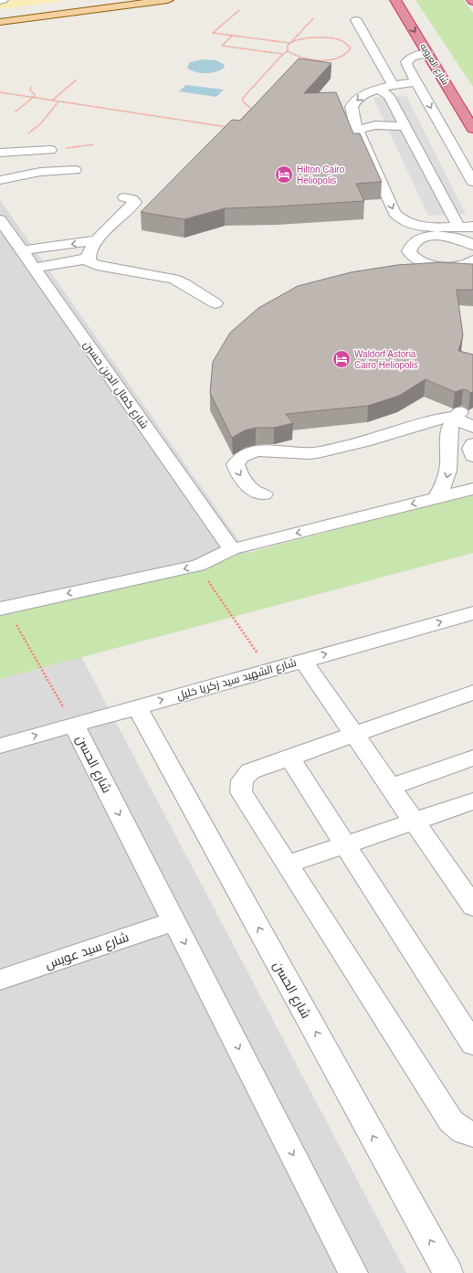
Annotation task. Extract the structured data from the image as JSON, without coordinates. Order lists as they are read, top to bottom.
{
  "streets": {
    "highway": ["شارع العروبه"],
    "street": [
      "شارع كمال الدين حسين",
      "شارع الشهيد سيد زكريا خليل",
      "شارع الحسن",
      "شارع سيد عويس"
    ]
  },
  "crossings": [
    ["شارع الشهيد سيد زكريا خليل", "شارع الحسن"],
    ["شارع الحسن", "شارع سيد عويس"]
  ],
  "one_way": ["شارع العروبه"],
  "places": {
    "hotel": ["Hilton Cairo Heliopolis", "Waldorf Astoria Cairo Heliopolis"]
  }
}
